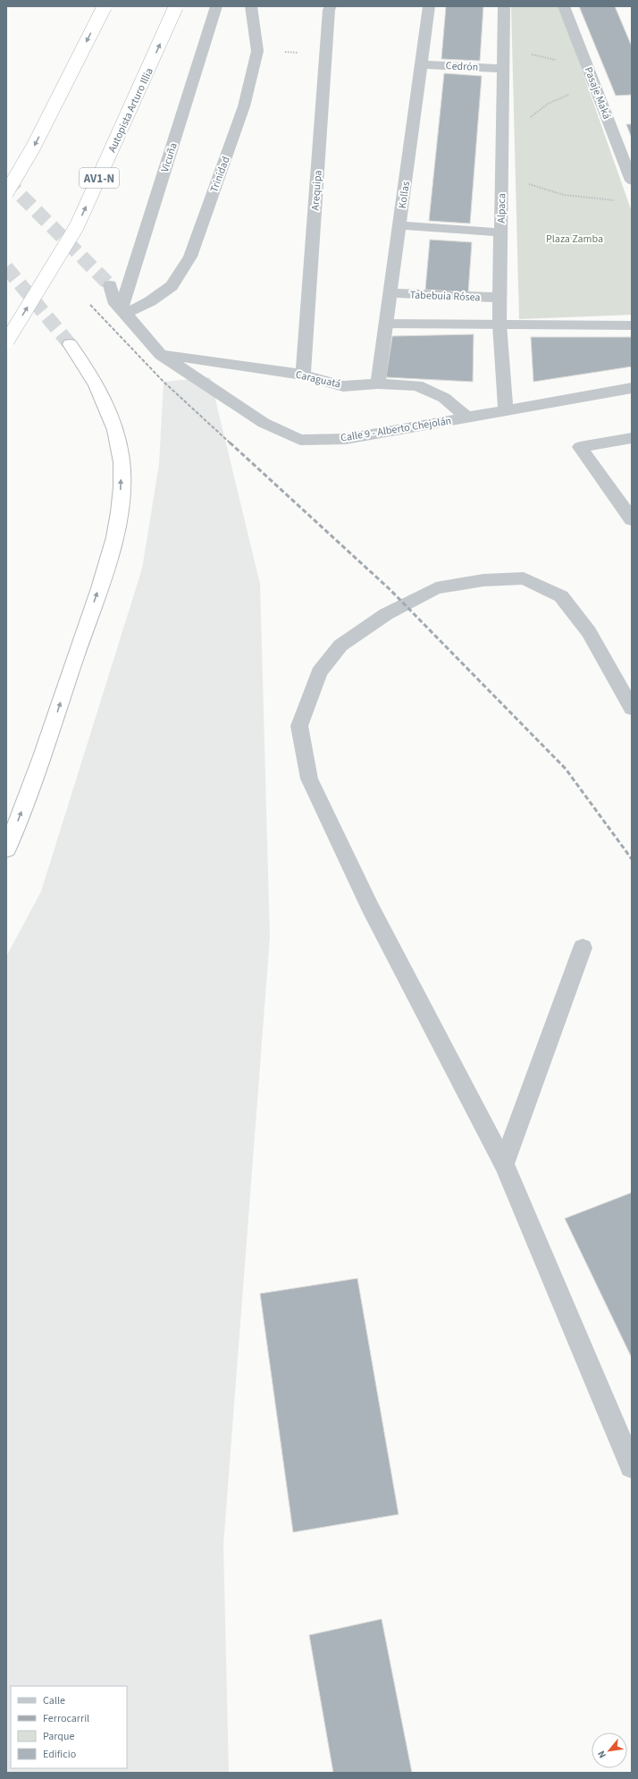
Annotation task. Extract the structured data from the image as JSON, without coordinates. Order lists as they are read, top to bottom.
{
  "streets": {
    "highway": ["Autopista Arturo Illia", "AV1-N"],
    "street": [
      "Cedrón",
      "Pasaje Maká",
      "Vicuña",
      "Trinidad",
      "Arequipa",
      "Kollas",
      "Alpaca",
      "Tabebuia Rósea",
      "Caraguatá",
      "Calle 9 - Alberto Chejolán"
    ]
  },
  "crossings": [
    ["Cedrón", "Kollas"],
    ["Cedrón", "Alpaca"],
    ["Vicuña", "Trinidad"],
    ["Vicuña", "Calle 9 - Alberto Chejolán"],
    ["Trinidad", "Calle 9 - Alberto Chejolán"],
    ["Arequipa", "Caraguatá"],
    ["Kollas", "Tabebuia Rósea"],
    ["Kollas", "Caraguatá"],
    ["Alpaca", "Tabebuia Rósea"],
    ["Alpaca", "Calle 9 - Alberto Chejolán"],
    ["Caraguatá", "Calle 9 - Alberto Chejolán"]
  ],
  "parks": ["Plaza Zamba"],
  "legend": [
    "Calle",
    "Ferrocarril",
    "Parque",
    "Edificio"
  ],
  "north": "bottom left"
}
